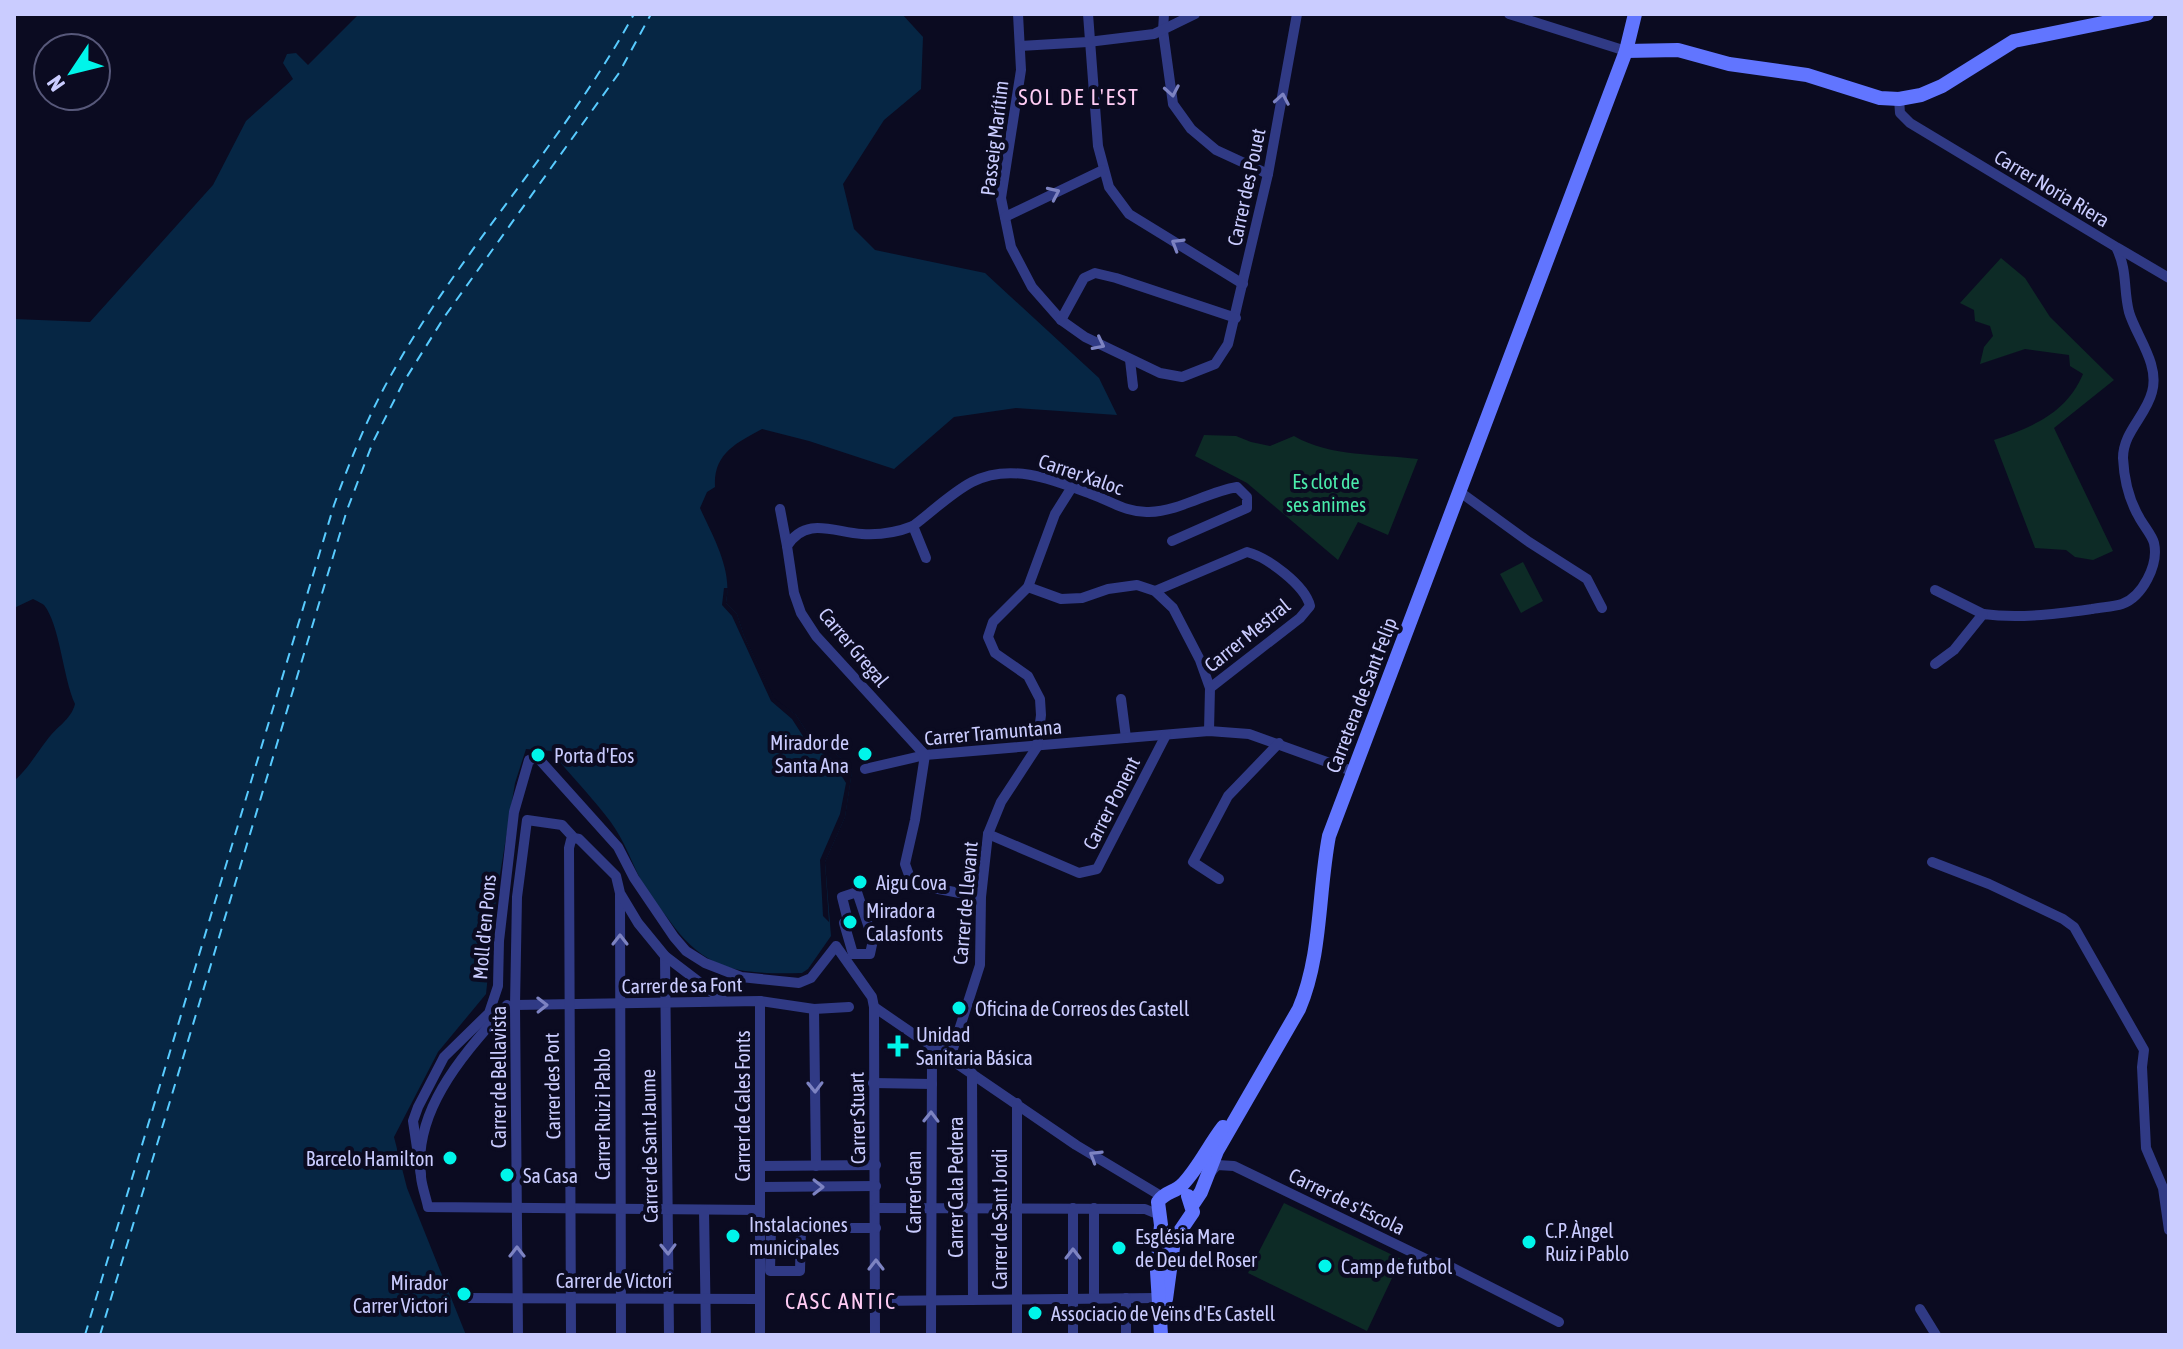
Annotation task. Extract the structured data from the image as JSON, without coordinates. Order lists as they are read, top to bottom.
{
  "streets": {
    "main road": ["Carretera de Sant Felip"],
    "street": [
      "Passeig Marítim",
      "Carrer des Pouet",
      "Carrer Noria Riera",
      "Carrer Xaloc",
      "Carrer Mestral",
      "Carrer Gregal",
      "Carrer Tramuntana",
      "Carrer Ponent",
      "Carrer de Llevant",
      "Moll d'en Pons",
      "Carrer de sa Font",
      "Carrer de Bellavista",
      "Carrer des Port",
      "Carrer de Cales Fonts",
      "Carrer Ruiz i Pablo",
      "Carrer Stuart",
      "Carrer de Sant Jaume",
      "Carrer Cala Pedrera",
      "Carrer Gran",
      "Carrer de s'Escola",
      "Carrer de Sant Jordi",
      "Carrer de Victori"
    ]
  },
  "crossings": [
    ["Passeig Marítim", "Carrer des Pouet"],
    ["Carrer Xaloc", "Carrer Gregal"],
    ["Carrer Xaloc", "Carrer de Llevant"],
    ["Carrer Gregal", "Carrer Tramuntana"],
    ["Carretera de Sant Felip", "Carrer Tramuntana"],
    ["Carretera de Sant Felip", "Carrer de s'Escola"],
    ["Carrer Tramuntana", "Carrer Ponent"],
    ["Carrer Tramuntana", "Carrer de Llevant"],
    ["Carrer Ponent", "Carrer de Llevant"],
    ["Carrer de Llevant", "Carrer Gran"],
    ["Moll d'en Pons", "Carrer Stuart"],
    ["Carrer de sa Font", "Carrer de Bellavista"],
    ["Carrer de sa Font", "Carrer des Port"],
    ["Carrer de sa Font", "Carrer de Cales Fonts"],
    ["Carrer de sa Font", "Carrer Ruiz i Pablo"],
    ["Carrer de sa Font", "Carrer de Sant Jaume"],
    ["Carrer de Bellavista", "Carrer des Port"],
    ["Carrer de Bellavista", "Carrer de Victori"],
    ["Carrer des Port", "Carrer de Victori"],
    ["Carrer Ruiz i Pablo", "Carrer de Victori"],
    ["Carrer de Sant Jaume", "Carrer de Victori"]
  ],
  "one_way": ["Carrer des Pouet", "Carrer Gran"],
  "districts": ["SOL DE L'EST", "CASC ANTIC"],
  "parks": ["Es clot de ses animes"],
  "places": {
    "other": [
      "Mirador de Santa Ana",
      "Porta d'Eos",
      "Aigu Cova",
      "Mirador a Calasfonts",
      "Oficina de Correos des Castell",
      "Barcelo Hamilton",
      "Sa Casa",
      "Instalaciones municipales",
      "C.P. Àngel Ruiz i Pablo",
      "Església Mare de Deu del Roser",
      "Camp de futbol",
      "Mirador Carrer Victori",
      "Associacio de Veïns d'Es Castell"
    ],
    "health": ["Unidad Sanitaria Básica"]
  },
  "north": "bottom left"
}
